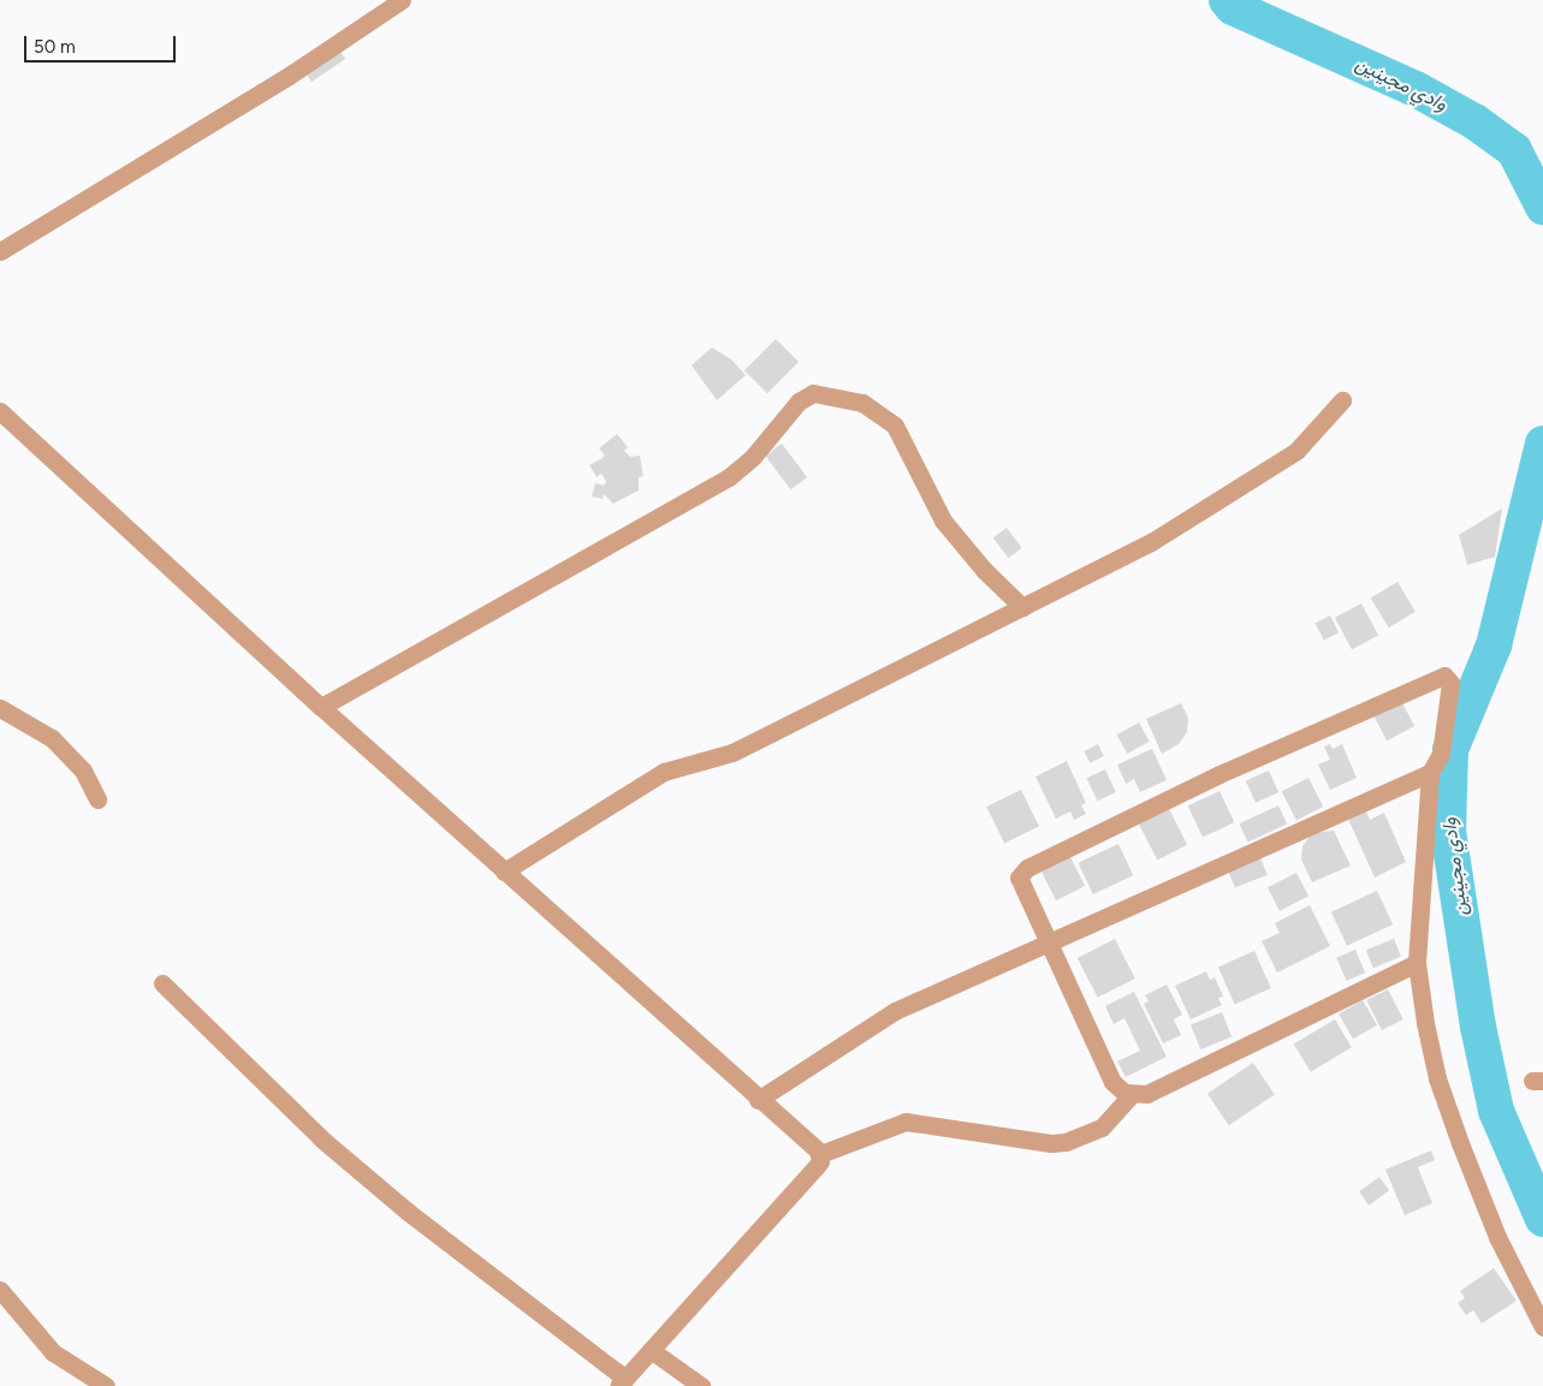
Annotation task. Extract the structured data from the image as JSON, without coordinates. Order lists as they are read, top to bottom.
{
  "water": ["وادي مجينين"],
  "scale_bar": "50 m"
}
